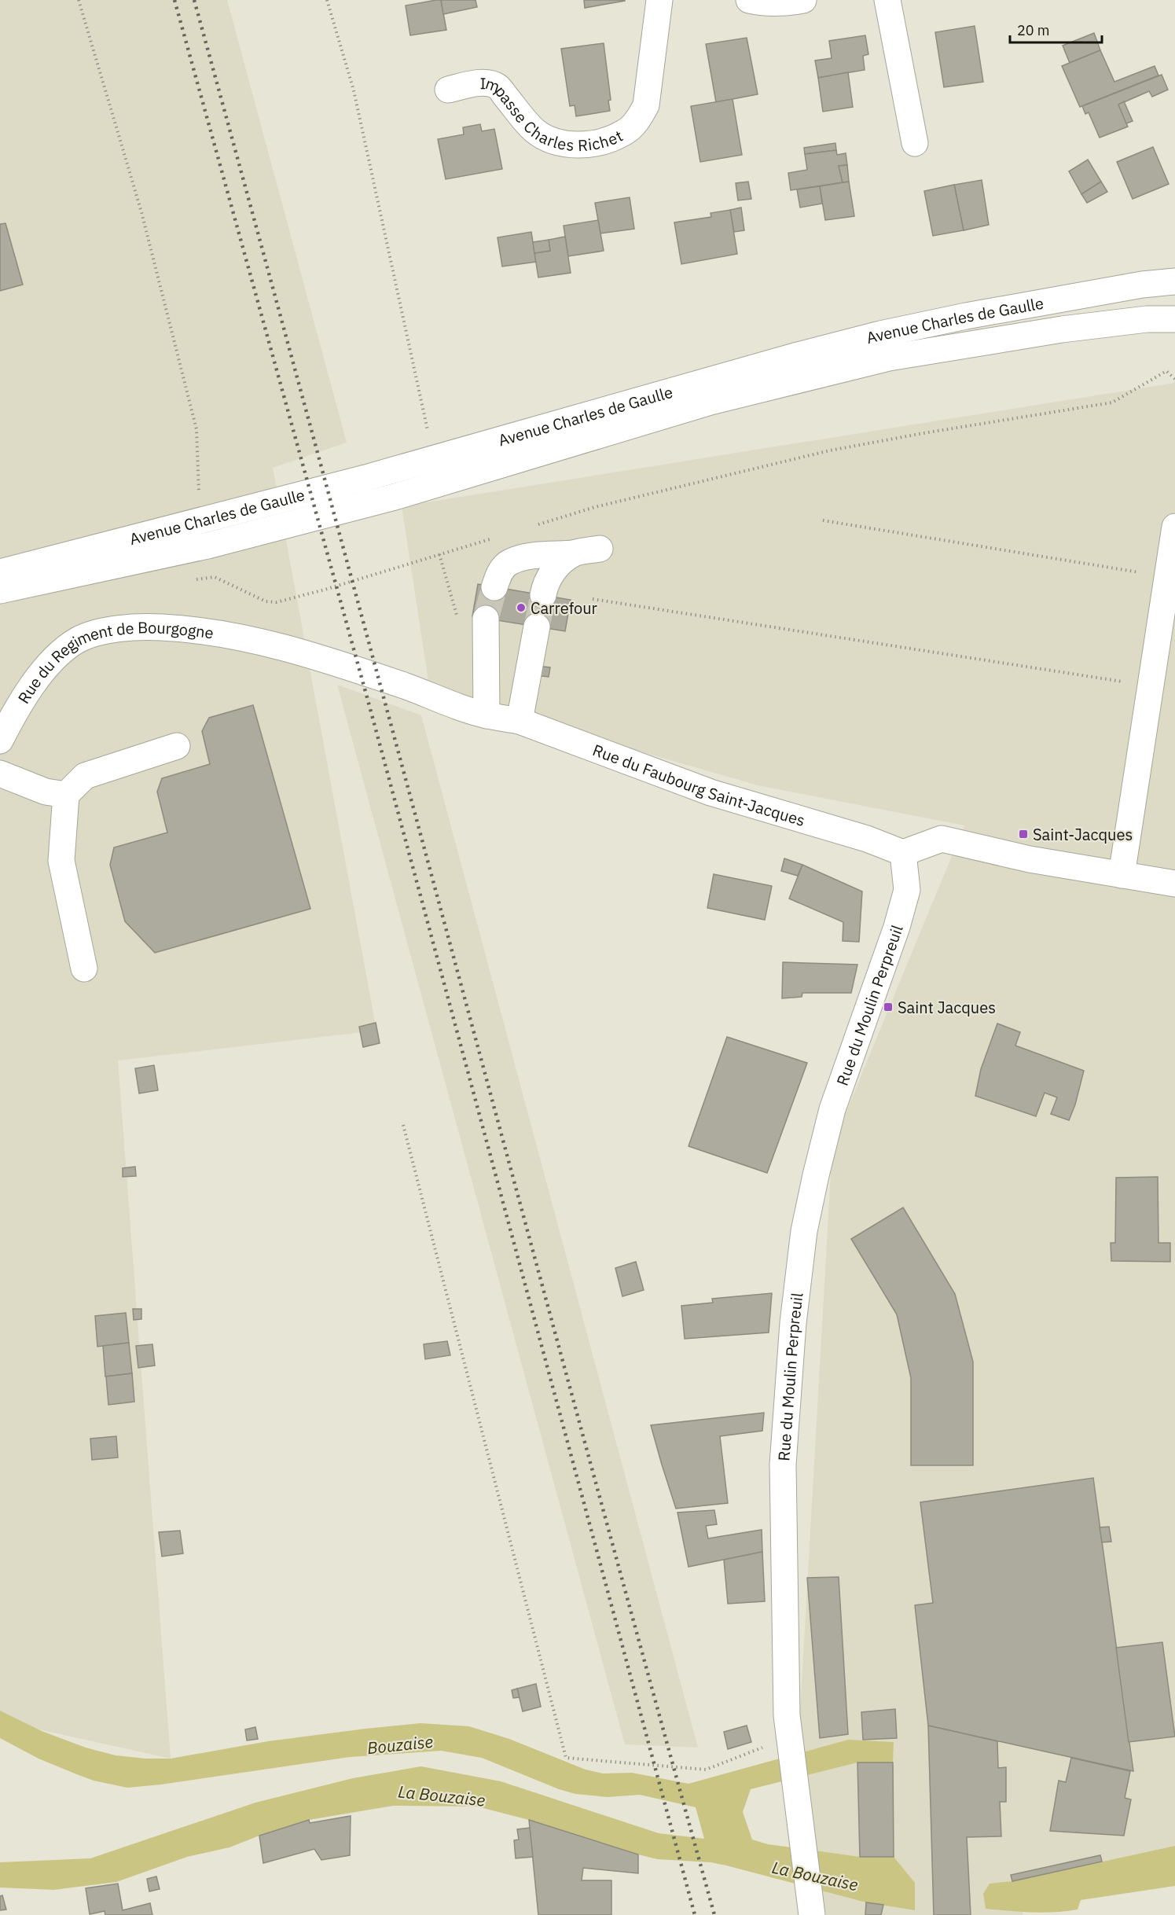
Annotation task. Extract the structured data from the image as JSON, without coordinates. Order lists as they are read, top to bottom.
{
  "streets": {
    "street": [
      "Impasse Charles Richet",
      "Avenue Charles de Gaulle",
      "Rue du Regiment de Bourgogne",
      "Rue du Faubourg Saint-Jacques",
      "Rue du Moulin Perpreuil"
    ]
  },
  "crossings": [
    ["Rue du Regiment de Bourgogne", "Rue du Faubourg Saint-Jacques"],
    ["Rue du Faubourg Saint-Jacques", "Rue du Moulin Perpreuil"]
  ],
  "water": ["Bouzaise", "La Bouzaise"],
  "places": {
    "other": ["Carrefour"],
    "transit": ["Saint-Jacques", "Saint Jacques"]
  },
  "scale_bar": "20 m"
}
